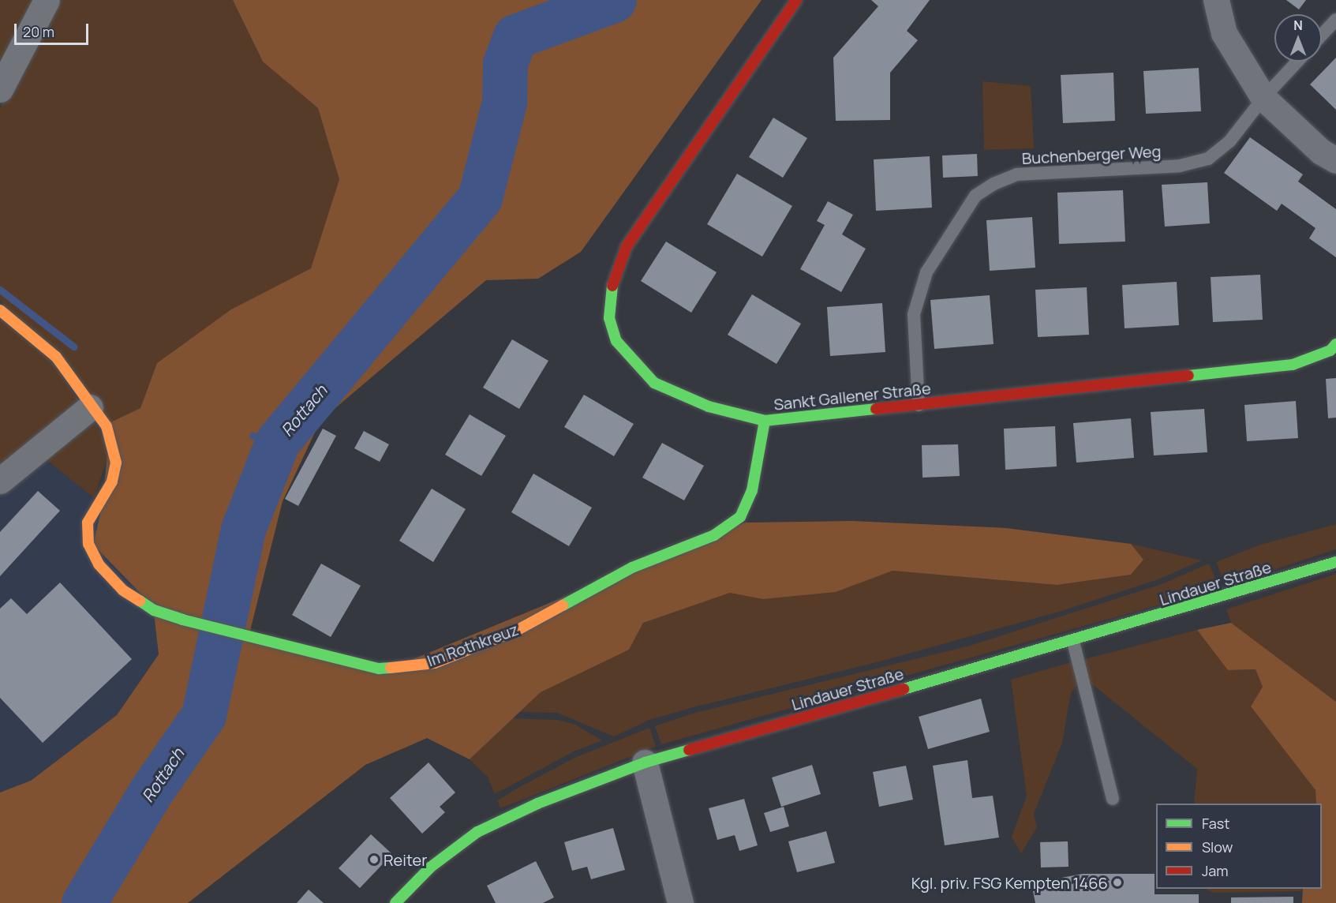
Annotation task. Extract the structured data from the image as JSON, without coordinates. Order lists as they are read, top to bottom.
{
  "streets": {
    "street": ["Sankt Gallener Straße", "Lindauer Straße", "Im Rothkreuz"],
    "lane": ["Buchenberger Weg"]
  },
  "crossings": [
    ["Buchenberger Weg", "Sankt Gallener Straße"],
    ["Sankt Gallener Straße", "Im Rothkreuz"]
  ],
  "water": ["Rottach"],
  "places": ["Reiter", "Kgl. priv. FSG Kempten 1466"],
  "legend": ["Fast", "Slow", "Jam"],
  "scale_bar": "20 m",
  "north": "top"
}
